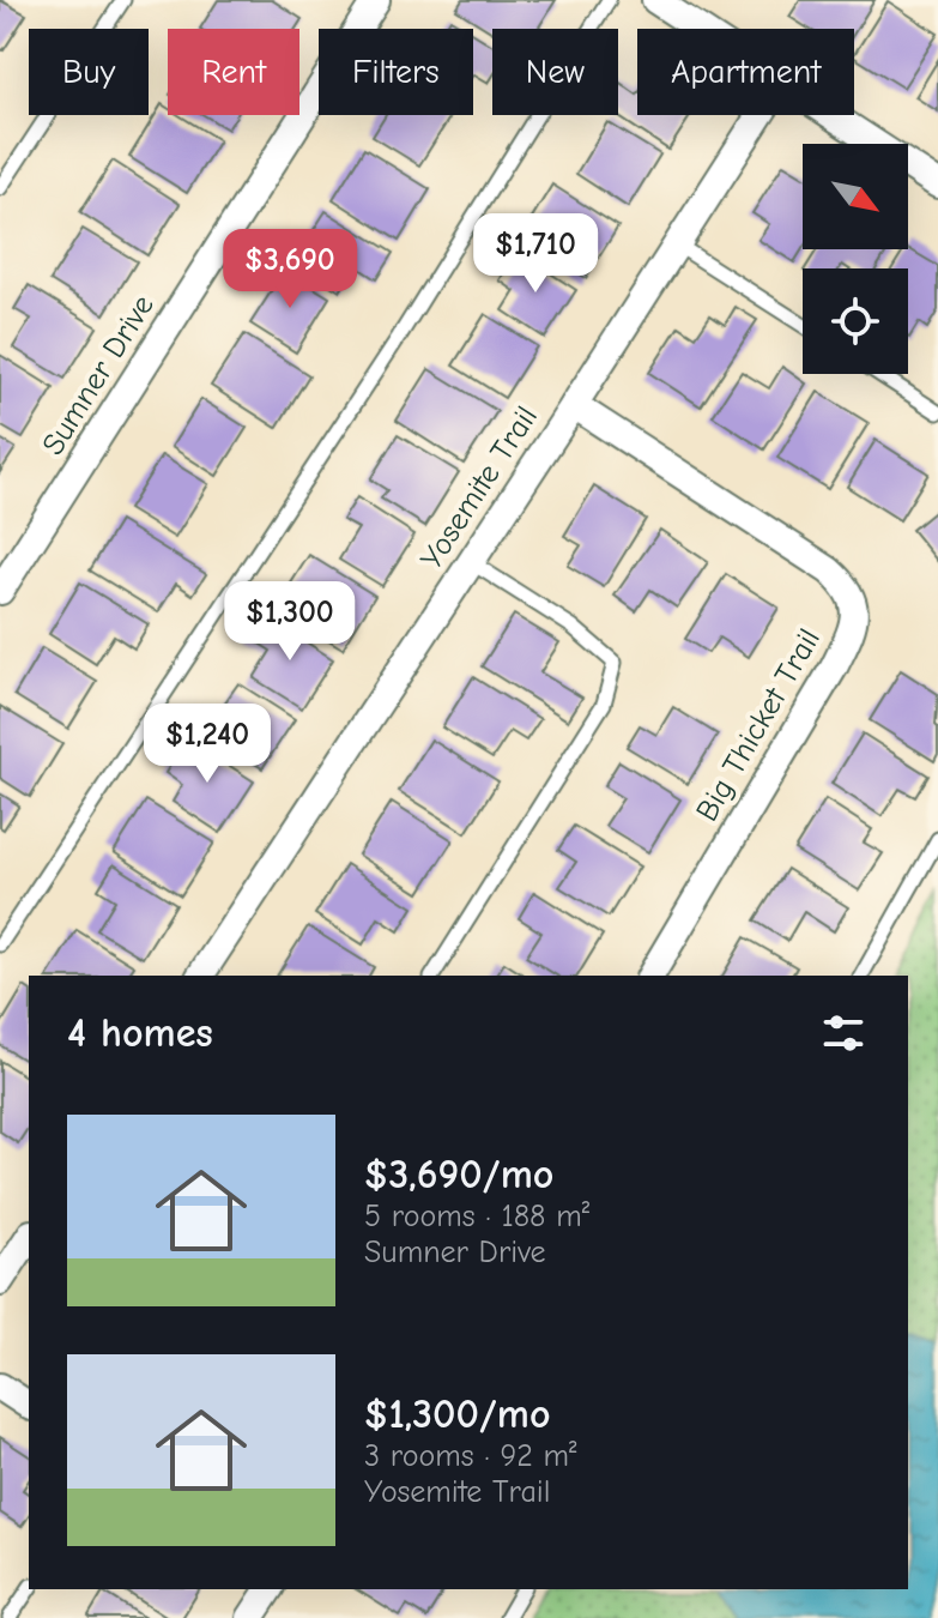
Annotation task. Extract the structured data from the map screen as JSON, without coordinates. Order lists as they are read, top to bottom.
{
  "streets": {
    "street": ["Sumner Drive", "Yosemite Trail", "Big Thicket Trail"]
  },
  "crossings": [
    ["Yosemite Trail", "Big Thicket Trail"]
  ],
  "north": "bottom right",
  "page": {
    "chip": [
      "Buy",
      "Rent",
      "Filters",
      "New",
      "Apartment"
    ],
    "price": [
      "$1,710",
      "$3,690",
      "$1,300",
      "$1,240"
    ],
    "heading": "4 homes",
    "list": [
      {
        "name": "$3,690/mo",
        "note": "5 rooms · 188 m² · Sumner Drive"
      },
      {
        "name": "$1,300/mo",
        "note": "3 rooms · 92 m² · Yosemite Trail"
      }
    ]
  }
}
